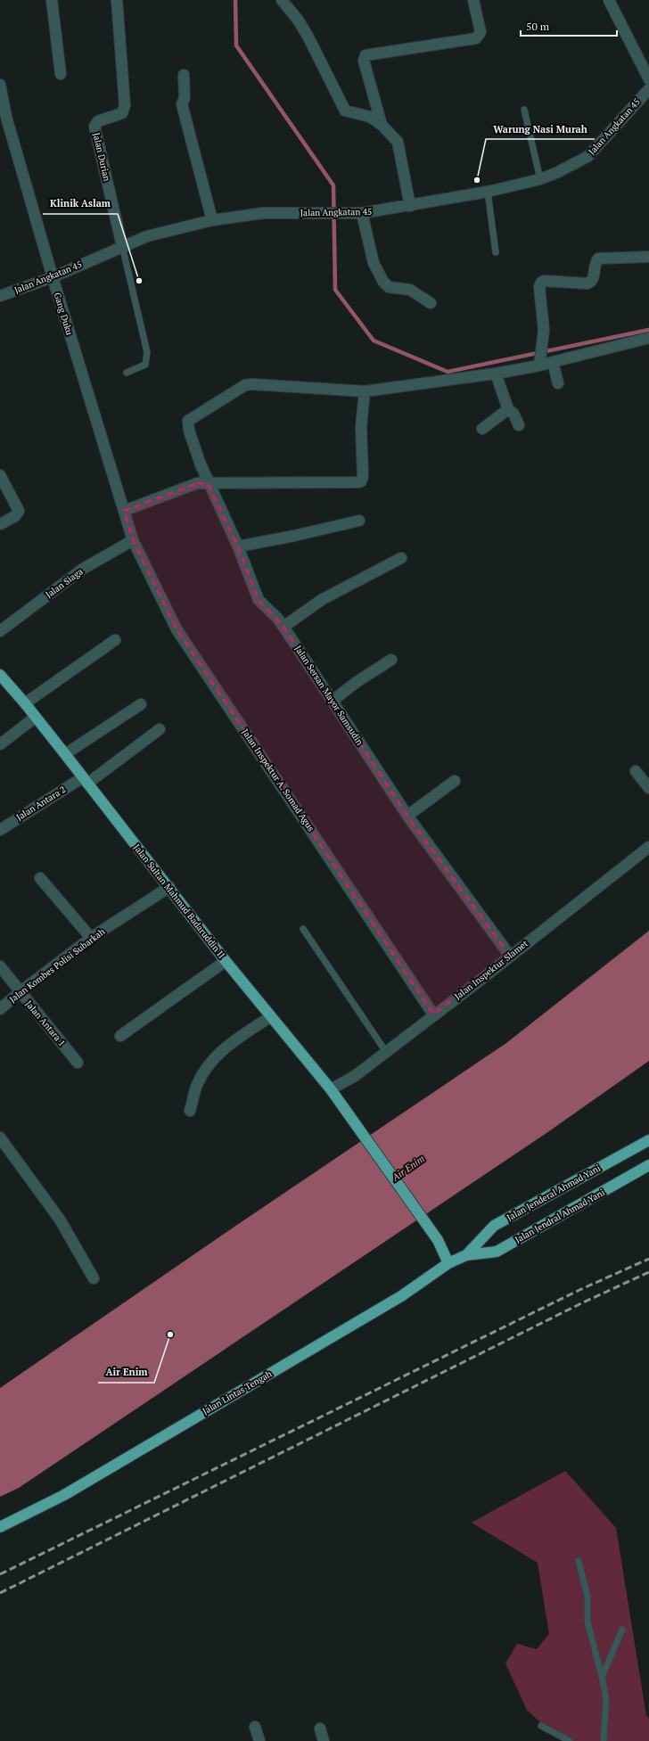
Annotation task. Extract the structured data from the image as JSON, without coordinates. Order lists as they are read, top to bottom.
{
  "streets": {
    "highway": [
      "Jalan Sultan Mahmud Badaruddin II",
      "Jalan Jenderal Ahmad Yani",
      "Jalan Jendral Ahmad Yani",
      "Jalan Lintas Tengah"
    ],
    "street": [
      "Jalan Angkatan 45",
      "Jalan Durian",
      "Gang Duku",
      "Jalan Siaga",
      "Jalan Sersan Mayor Samsudin",
      "Jalan Inspektur A. Somad Agus",
      "Jalan Antara 2",
      "Jalan Kombes Polisi Subarkah",
      "Jalan Inspektur Slamet",
      "Jalan Antara 1"
    ]
  },
  "crossings": [
    ["Jalan Angkatan 45", "Jalan Durian"],
    ["Jalan Angkatan 45", "Gang Duku"],
    ["Gang Duku", "Jalan Siaga"],
    ["Gang Duku", "Jalan Inspektur A. Somad Agus"],
    ["Jalan Siaga", "Jalan Inspektur A. Somad Agus"],
    ["Jalan Sersan Mayor Samsudin", "Jalan Inspektur Slamet"],
    ["Jalan Inspektur A. Somad Agus", "Jalan Inspektur Slamet"],
    ["Jalan Antara 2", "Jalan Sultan Mahmud Badaruddin II"],
    ["Jalan Sultan Mahmud Badaruddin II", "Jalan Kombes Polisi Subarkah"],
    ["Jalan Sultan Mahmud Badaruddin II", "Jalan Inspektur Slamet"],
    ["Jalan Sultan Mahmud Badaruddin II", "Jalan Lintas Tengah"],
    ["Jalan Kombes Polisi Subarkah", "Jalan Antara 1"],
    ["Jalan Jenderal Ahmad Yani", "Jalan Jendral Ahmad Yani"],
    ["Jalan Jenderal Ahmad Yani", "Jalan Lintas Tengah"],
    ["Jalan Jendral Ahmad Yani", "Jalan Lintas Tengah"]
  ],
  "water": ["Air Enim"],
  "places": ["Warung Nasi Murah", "Klinik Aslam", "Air Enim"],
  "scale_bar": "50 m"
}
